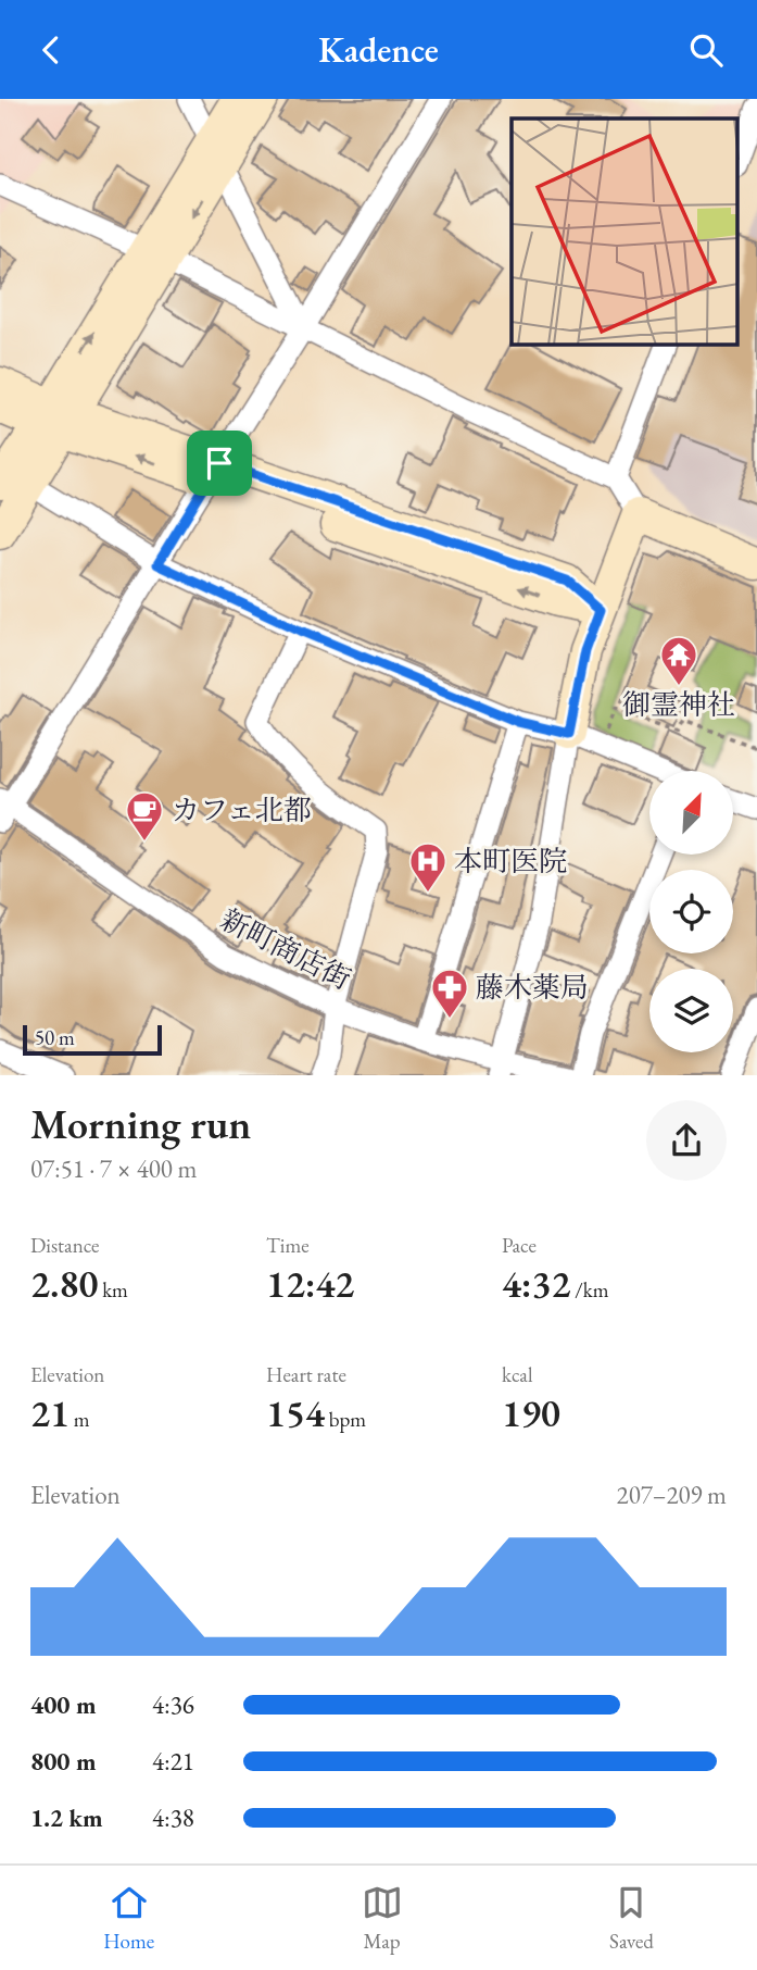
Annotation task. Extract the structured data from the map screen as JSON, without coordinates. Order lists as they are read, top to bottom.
{
  "streets": {
    "street": ["新町商店街"]
  },
  "places": {
    "temple": ["御霊神社"],
    "cafe": ["カフェ北都"],
    "hospital": ["本町医院"],
    "pharmacy": ["藤木薬局"]
  },
  "scale_bar": "50 m",
  "north": "top right",
  "page": {
    "header": "Kadence",
    "scale": "50 m",
    "heading": ["Morning run", "07:51 · 7 × 400 m"],
    "stats": [
      ["Distance", "2.80 km"],
      ["Time", "12:42"],
      ["Pace", "4:32 /km"],
      ["Elevation", "21 m"],
      ["Heart rate", "154 bpm"],
      ["kcal", "190"]
    ],
    "chart": ["Elevation", "207–209 m"],
    "list": [
      {
        "name": "400 m",
        "note": "4:36"
      },
      {
        "name": "800 m",
        "note": "4:21"
      },
      {
        "name": "1.2 km",
        "note": "4:38"
      }
    ],
    "tabs": ["Home", "Map", "Saved"]
  }
}
